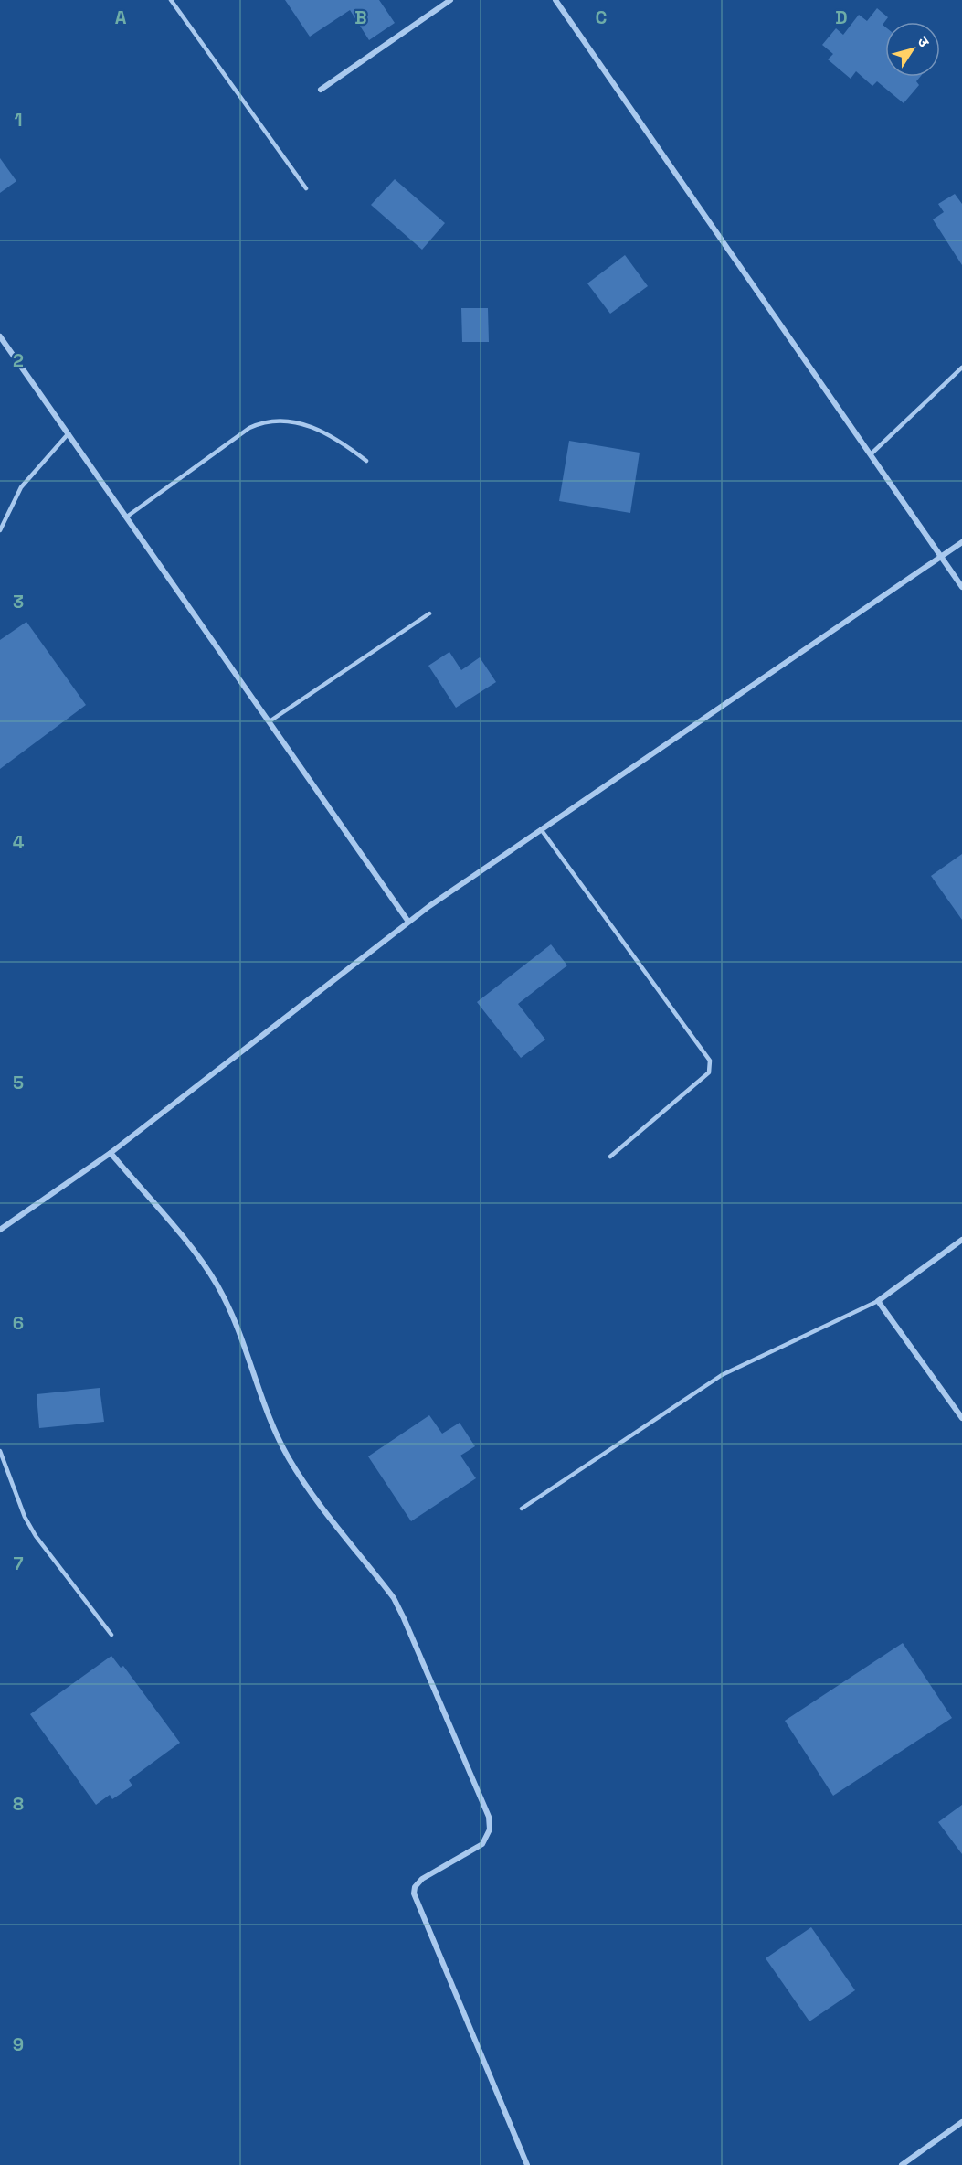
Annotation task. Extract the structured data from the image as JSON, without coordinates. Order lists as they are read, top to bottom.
{
  "north": "top right",
  "grid": {
    "columns": [
      "A",
      "B",
      "C",
      "D"
    ],
    "rows": [
      "1",
      "2",
      "3",
      "4",
      "5",
      "6",
      "7",
      "8",
      "9"
    ]
  }
}
